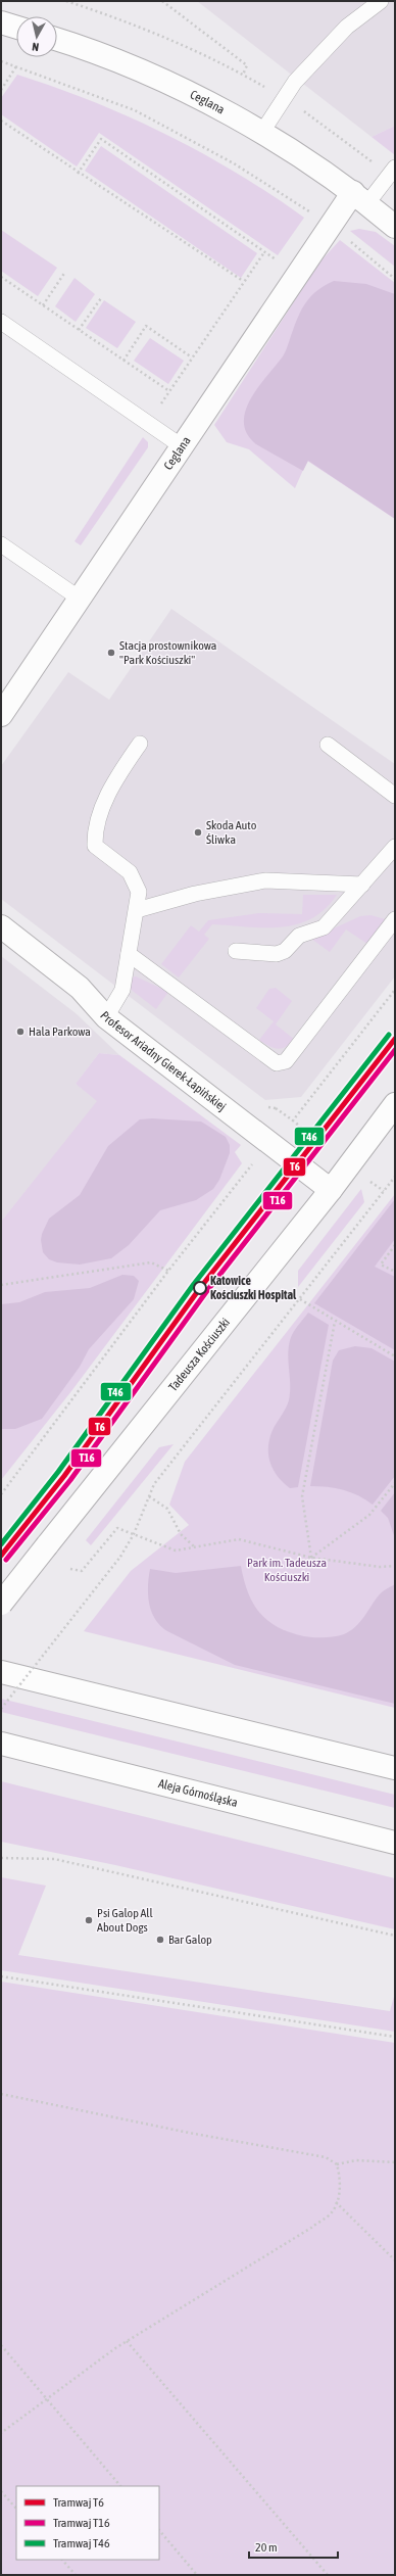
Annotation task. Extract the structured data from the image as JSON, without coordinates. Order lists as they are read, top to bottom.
{
  "streets": {
    "main road": [
      "Ceglana",
      "Profesor Ariadny Gierek-Łapińskiej",
      "Tadeusza Kościuszki",
      "Aleja Górnośląska"
    ]
  },
  "crossings": [
    ["Profesor Ariadny Gierek-Łapińskiej", "Tadeusza Kościuszki"]
  ],
  "parks": ["Park im. Tadeusza Kościuszki"],
  "places": [
    "Stacja prostownikowa \"Park Kościuszki\"",
    "Skoda Auto Śliwka",
    "Hala Parkowa",
    "Katowice Kościuszki Hospital",
    "Psi Galop All About Dogs",
    "Bar Galop"
  ],
  "lines": ["tram line T46", "tram line T6", "tram line T16"],
  "legend": ["Tramwaj T6", "Tramwaj T16", "Tramwaj T46"],
  "scale_bar": "20 m",
  "north": "bottom"
}
